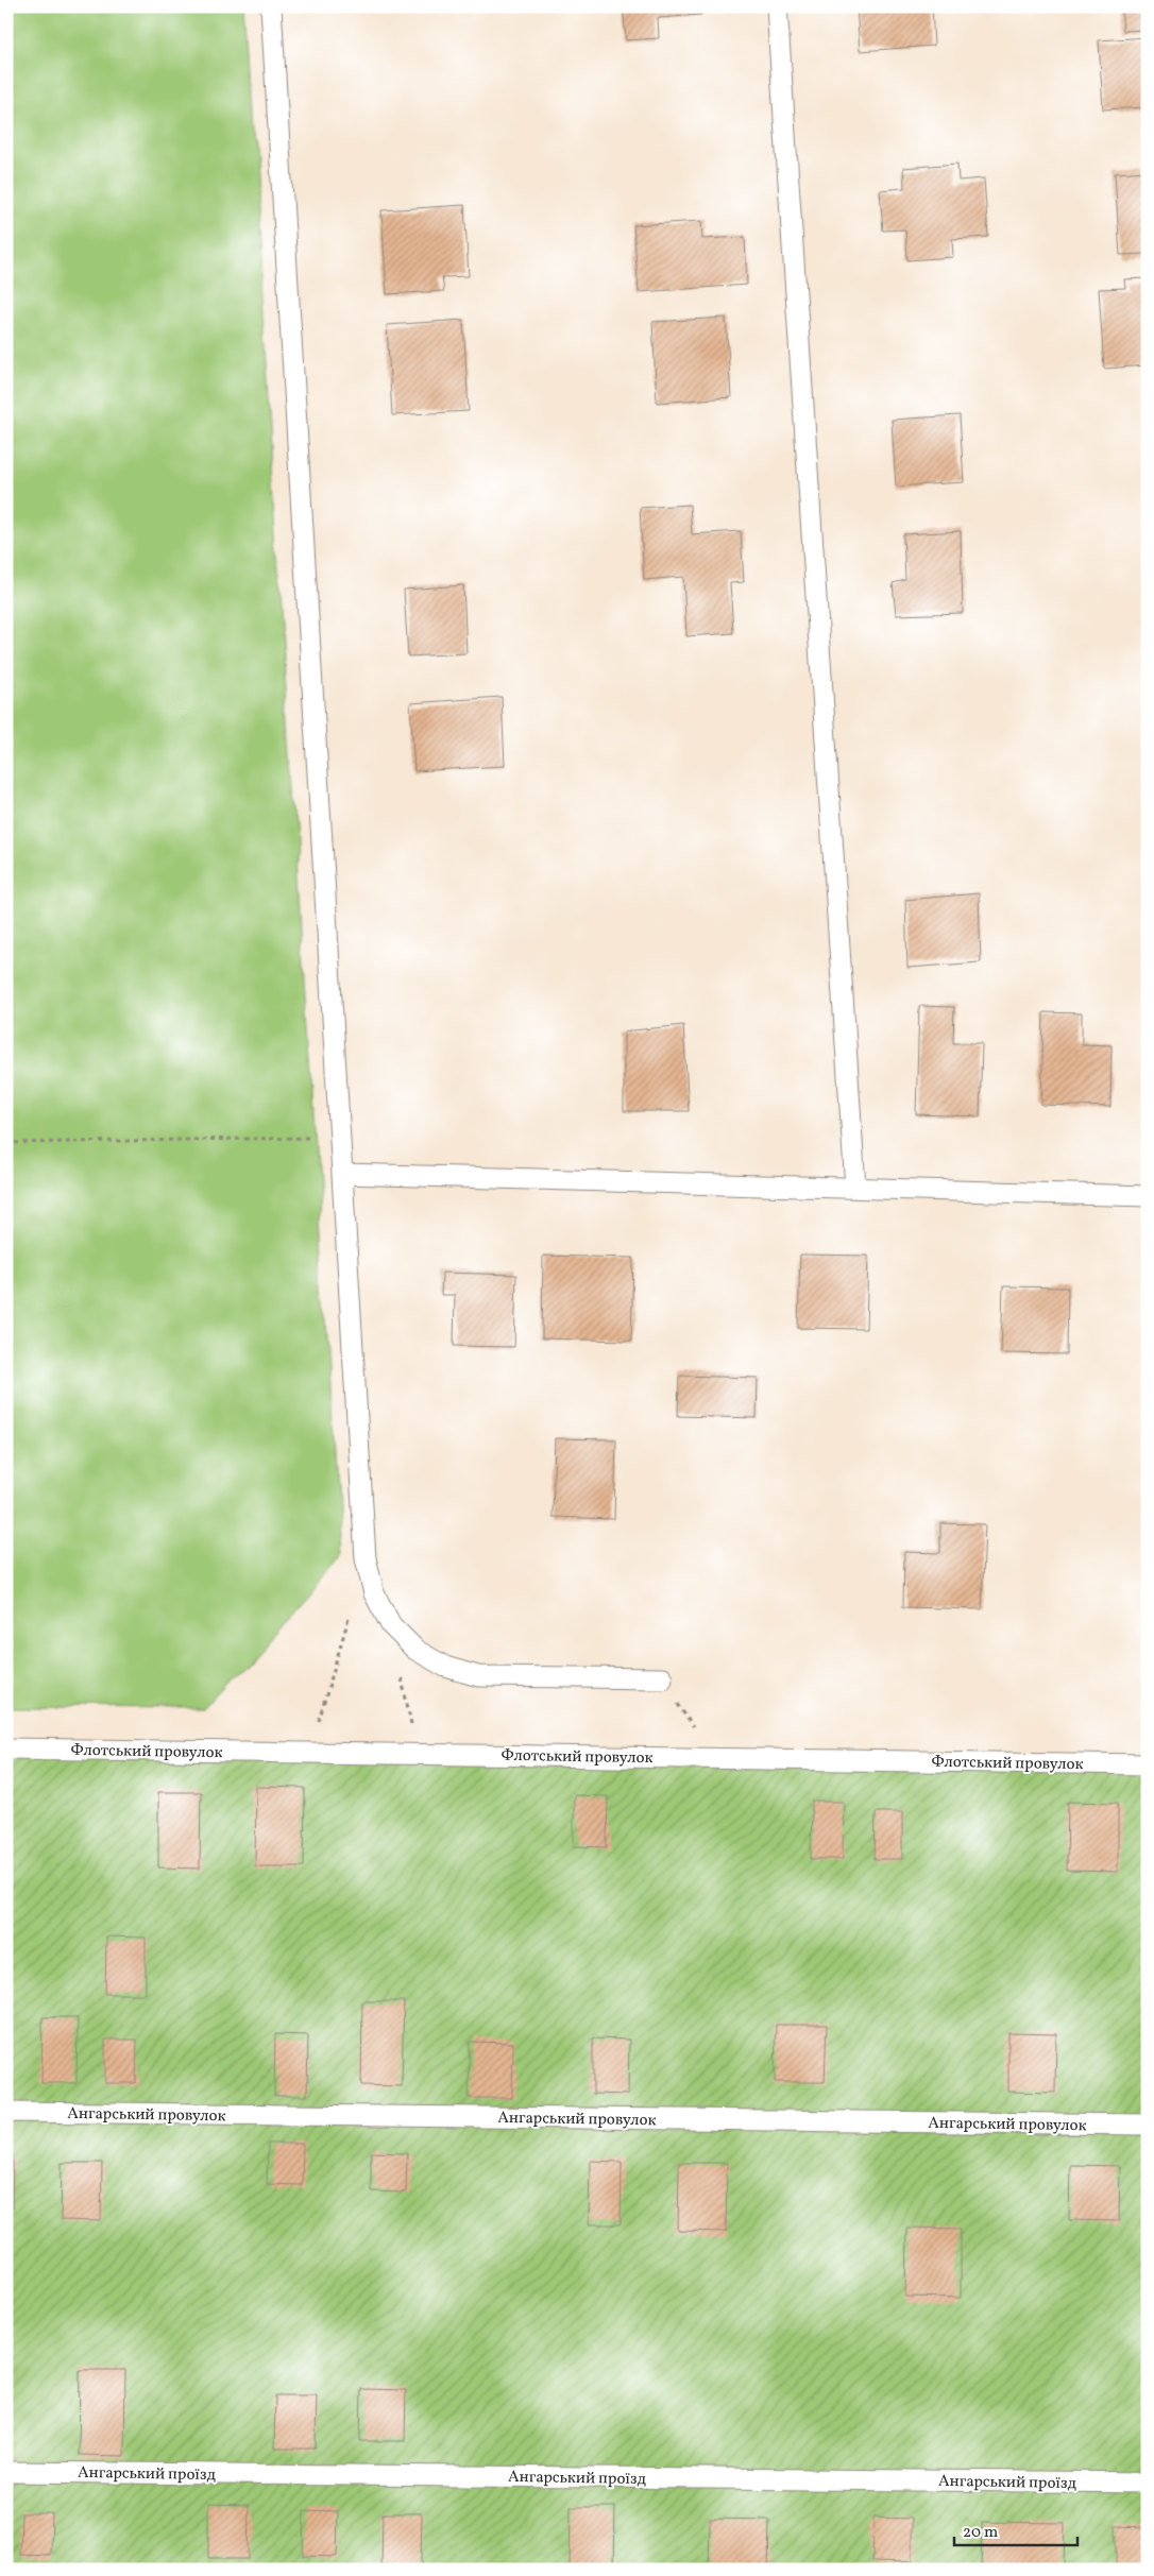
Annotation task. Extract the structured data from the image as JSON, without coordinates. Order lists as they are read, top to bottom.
{
  "streets": {
    "lane": ["Флотський провулок", "Ангарський провулок", "Ангарський проїзд"]
  },
  "scale_bar": "20 m"
}
